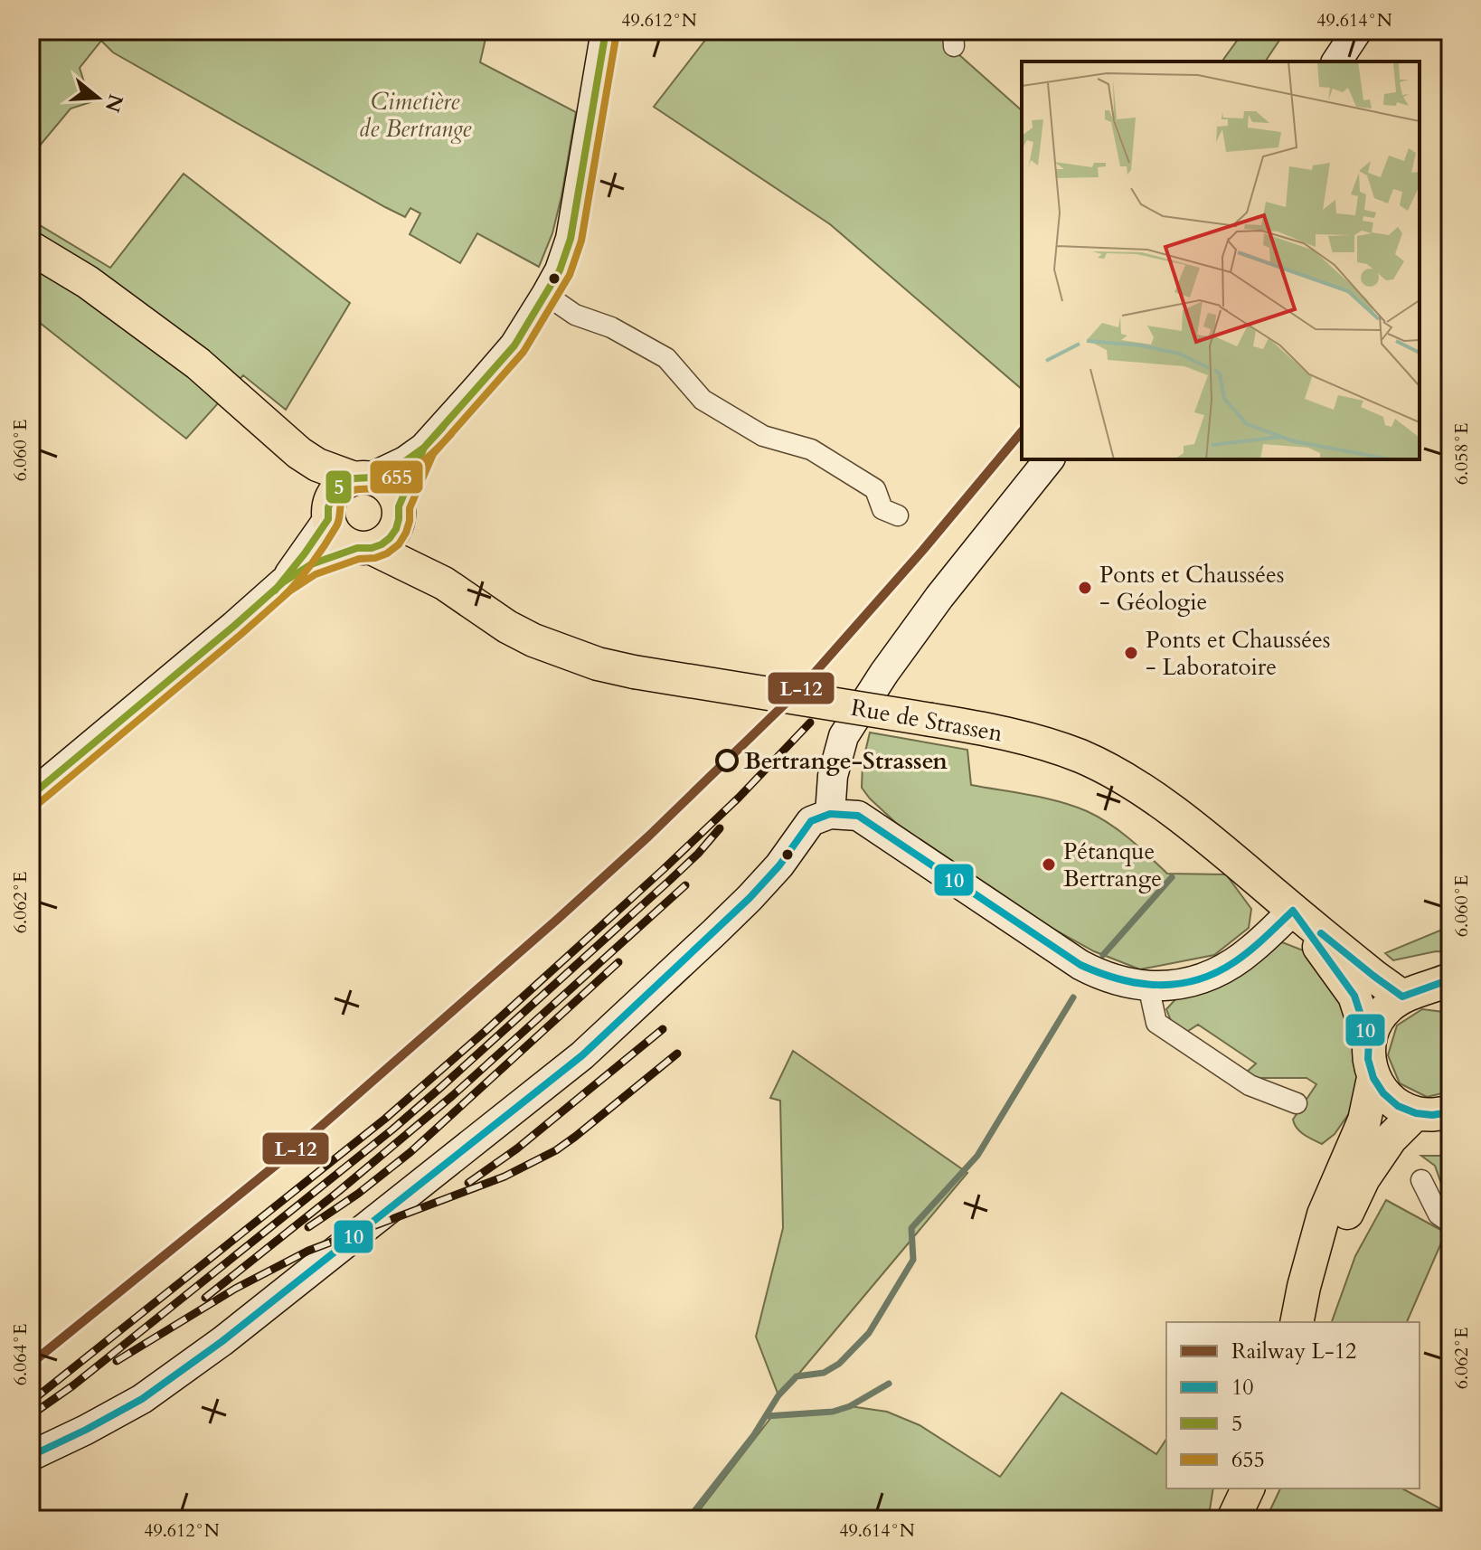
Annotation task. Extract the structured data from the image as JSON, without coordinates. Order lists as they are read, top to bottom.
{
  "streets": {
    "main road": ["Rue de Strassen"]
  },
  "parks": ["Cimetière de Bertrange"],
  "places": [
    "Ponts et Chaussées - Géologie",
    "Ponts et Chaussées - Laboratoire",
    "Bertrange-Strassen",
    "Pétanque Bertrange"
  ],
  "lines": [
    "transit line 5",
    "transit line 655",
    "rail line L-12",
    "transit line 10"
  ],
  "legend": [
    "Railway L-12",
    "10",
    "5",
    "655"
  ],
  "north": "right",
  "coordinates": [
    "49.612°N",
    "49.614°N",
    "6.060°E",
    "6.058°E",
    "6.062°E",
    "6.064°E"
  ]
}
